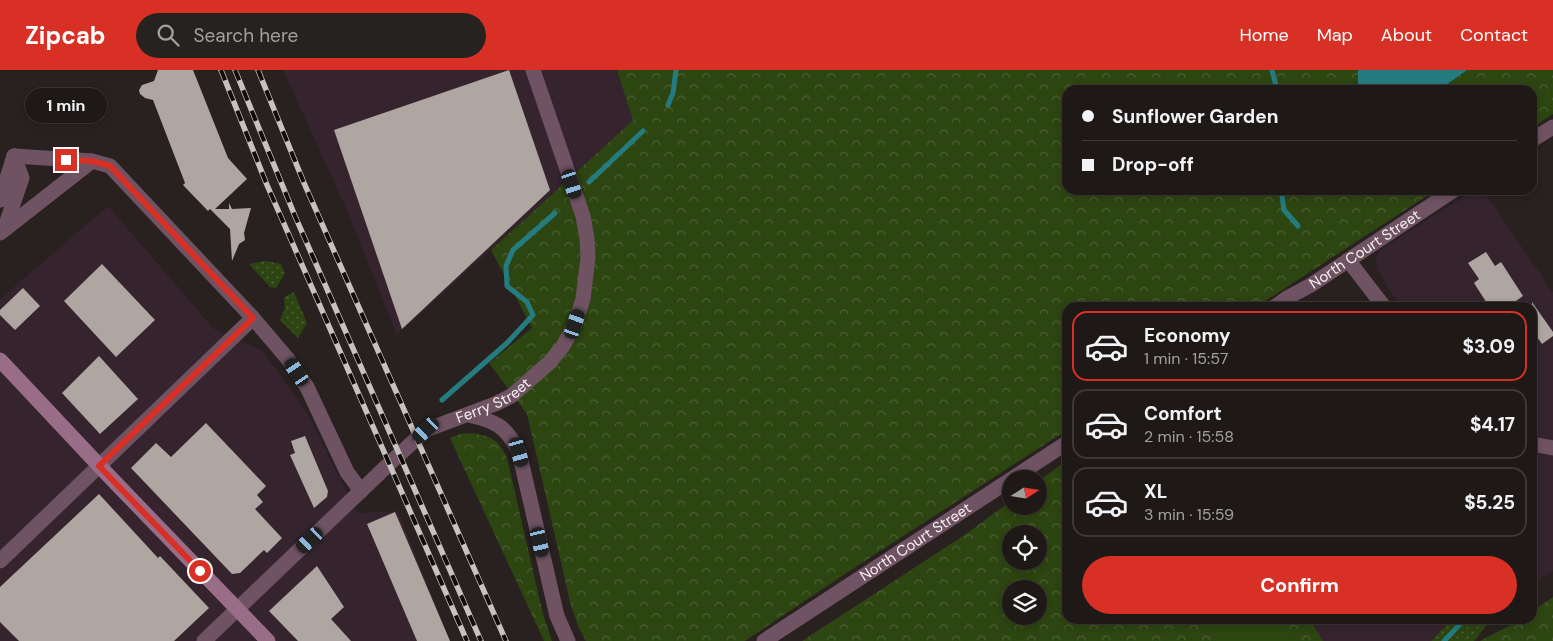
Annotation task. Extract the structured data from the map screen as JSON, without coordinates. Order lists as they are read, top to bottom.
{
  "streets": {
    "street": ["North Court Street", "Ferry Street"]
  },
  "north": "right",
  "page": {
    "header": "Zipcab",
    "search": "Search here",
    "nav": [
      "Home",
      "Map",
      "About",
      "Contact"
    ],
    "banner": ["Sunflower Garden", "Drop-off"],
    "bubble": "1 min",
    "list": [
      {
        "name": "Economy",
        "note": "1 min · 15:57",
        "value": "$3.09"
      },
      {
        "name": "Comfort",
        "note": "2 min · 15:58",
        "value": "$4.17"
      },
      {
        "name": "XL",
        "note": "3 min · 15:59",
        "value": "$5.25"
      }
    ],
    "buttons": "Confirm"
  }
}
